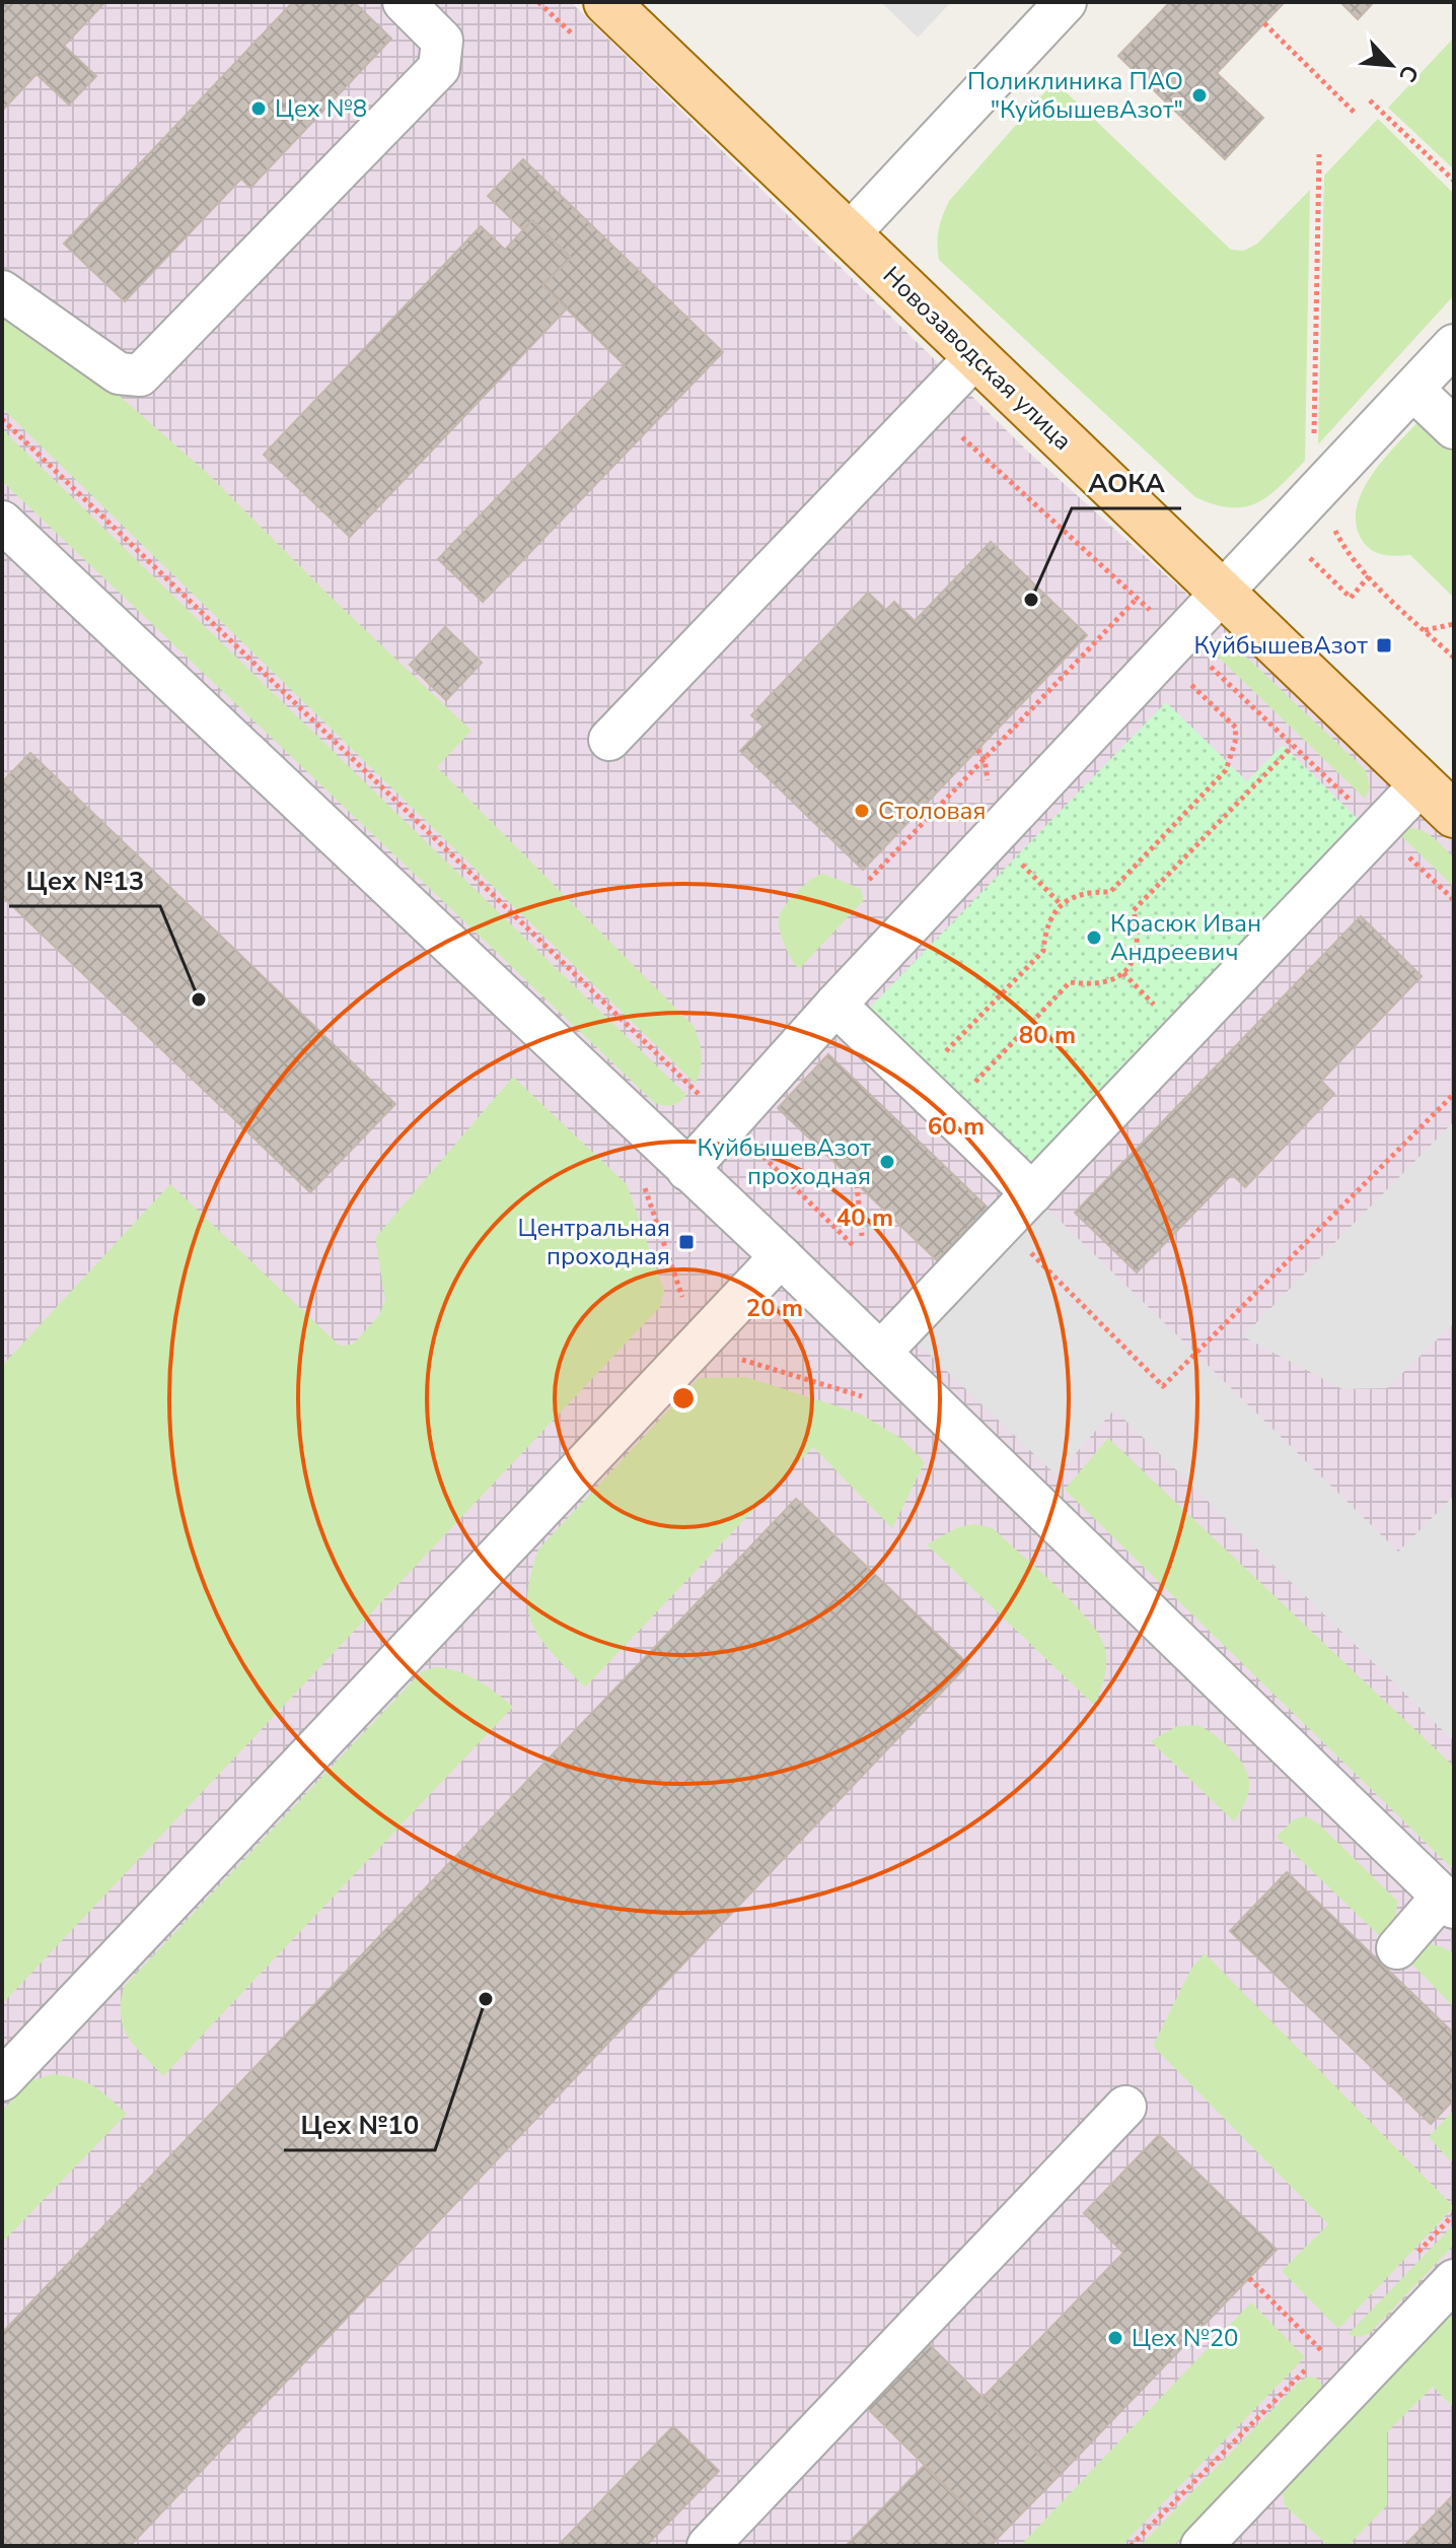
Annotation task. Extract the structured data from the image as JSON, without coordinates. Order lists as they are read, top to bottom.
{
  "streets": {
    "main road": ["Новозаводская улица"]
  },
  "places": {
    "other": [
      "Поликлиника ПАО \"КуйбышевАзот\"",
      "Цех №8",
      "АОКА",
      "Столовая",
      "Красюк Иван Андреевич",
      "Цех №13",
      "КуйбышевАзот проходная",
      "Цех №10",
      "Цех №20"
    ],
    "transit": ["КуйбышевАзот", "Центральная проходная"]
  },
  "north": "bottom right",
  "rings": [
    "80 m",
    "60 m",
    "40 m",
    "20 m"
  ]
}
